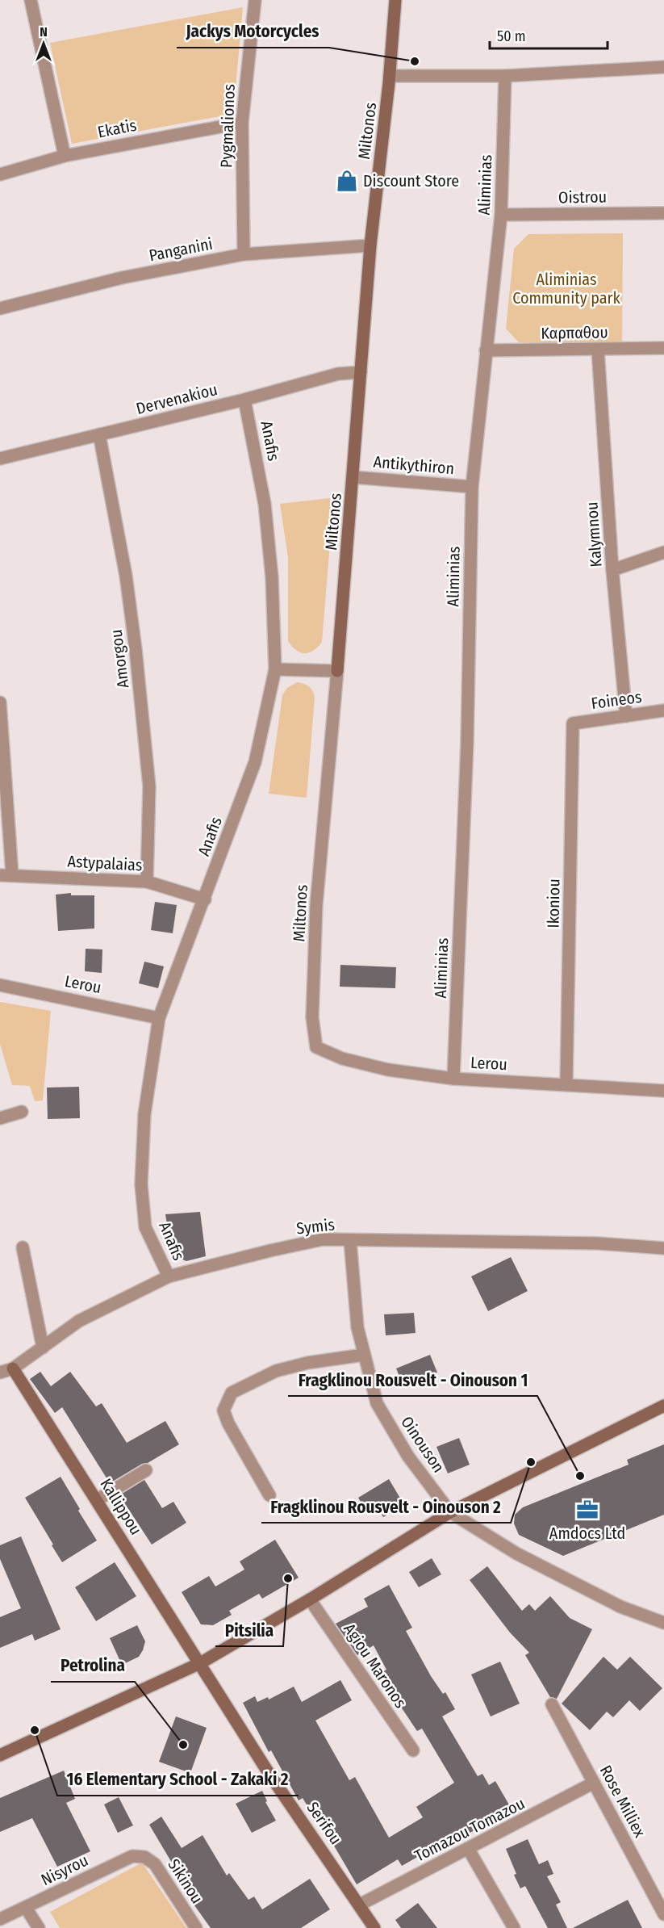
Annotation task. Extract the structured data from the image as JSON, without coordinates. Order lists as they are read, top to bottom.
{
  "streets": {
    "street": [
      "Pygmalionos",
      "Ekatis",
      "Miltonos",
      "Aliminias",
      "Oistrou",
      "Panganini",
      "Καρπαθου",
      "Dervenakiou",
      "Anafis",
      "Antikythiron",
      "Kalymnou",
      "Amorgou",
      "Foineos",
      "Astypalaias",
      "Ikoniou",
      "Lerou",
      "Symis",
      "Oinouson",
      "Kallippou",
      "Agiou Maronos",
      "Rose Milliex",
      "Serifou",
      "Tomazou Tomazou",
      "Nisyrou",
      "Sikinou"
    ]
  },
  "crossings": [
    ["Pygmalionos", "Ekatis"],
    ["Pygmalionos", "Panganini"],
    ["Miltonos", "Panganini"],
    ["Miltonos", "Dervenakiou"],
    ["Miltonos", "Antikythiron"],
    ["Miltonos", "Lerou"],
    ["Aliminias", "Oistrou"],
    ["Aliminias", "Καρπαθου"],
    ["Aliminias", "Antikythiron"],
    ["Aliminias", "Lerou"],
    ["Καρπαθου", "Kalymnou"],
    ["Dervenakiou", "Anafis"],
    ["Dervenakiou", "Amorgou"],
    ["Anafis", "Astypalaias"],
    ["Anafis", "Lerou"],
    ["Anafis", "Symis"],
    ["Kalymnou", "Foineos"],
    ["Amorgou", "Astypalaias"],
    ["Foineos", "Ikoniou"],
    ["Ikoniou", "Lerou"],
    ["Symis", "Oinouson"],
    ["Symis", "Kallippou"],
    ["Kallippou", "Serifou"],
    ["Rose Milliex", "Tomazou Tomazou"],
    ["Serifou", "Tomazou Tomazou"],
    ["Nisyrou", "Sikinou"]
  ],
  "parks": ["Aliminias Community park"],
  "places": {
    "other": [
      "Jackys Motorcycles",
      "Fragklinou Rousvelt - Oinouson 2",
      "Fragklinou Rousvelt - Oinouson 1",
      "Pitsilia",
      "16 Elementary School - Zakaki 2",
      "Petrolina"
    ],
    "shop": ["Discount Store"],
    "office": ["Amdocs Ltd"]
  },
  "scale_bar": "50 m",
  "north": "top"
}
